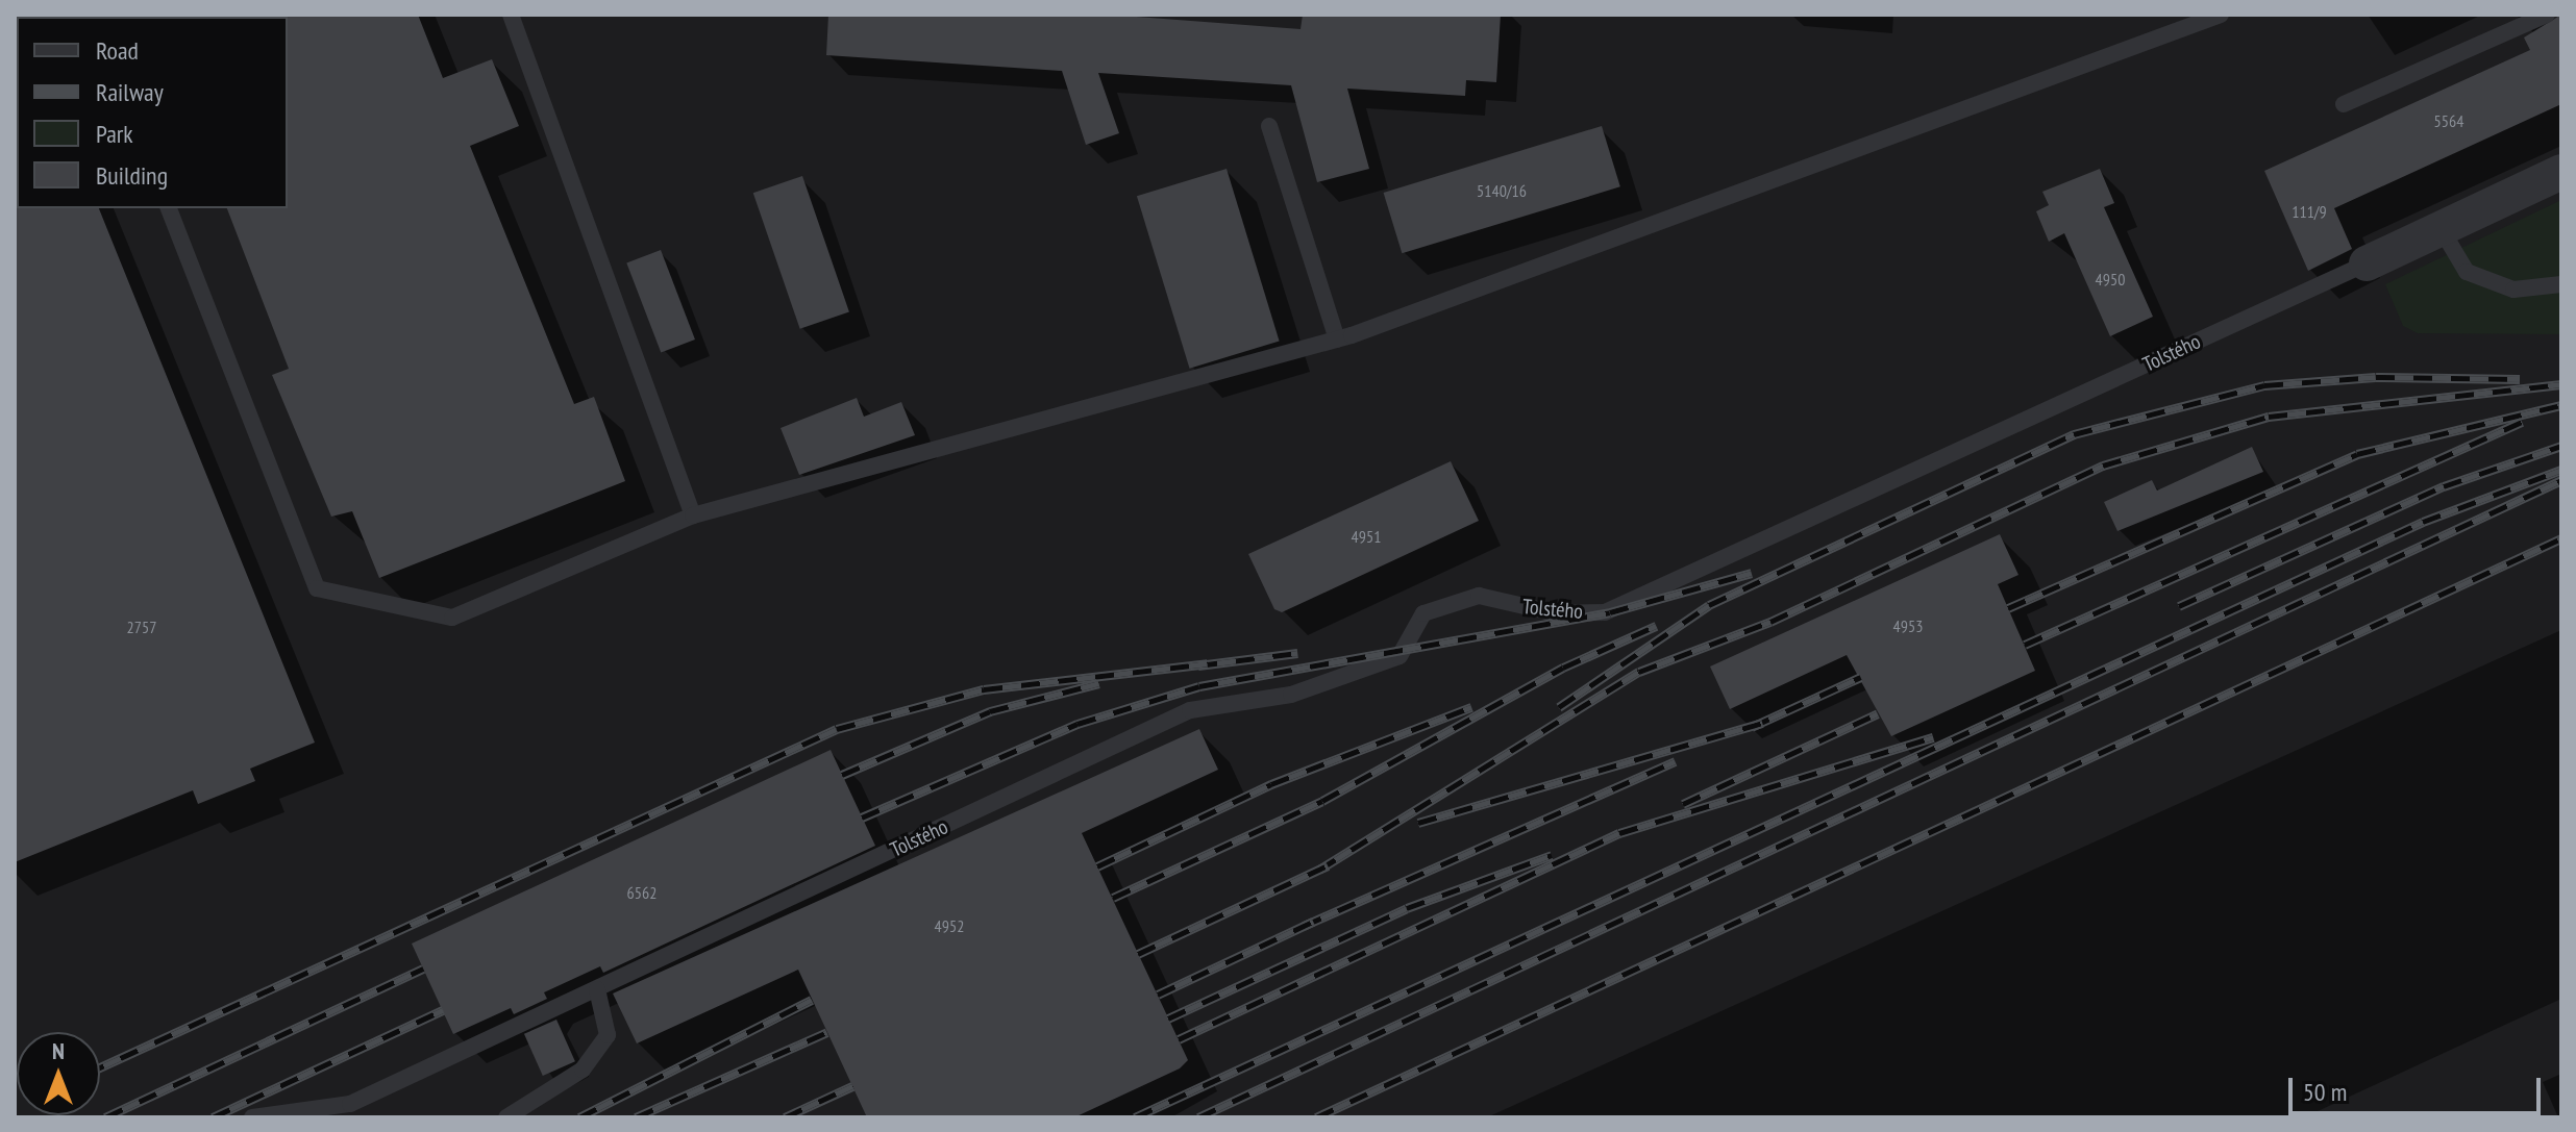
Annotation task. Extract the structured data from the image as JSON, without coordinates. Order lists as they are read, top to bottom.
{
  "streets": {
    "street": ["Tolstého"]
  },
  "house_numbers": [
    "5564",
    "5140/16",
    "111/9",
    "4950",
    "4951",
    "4953",
    "2757",
    "6562",
    "4952"
  ],
  "legend": [
    "Road",
    "Railway",
    "Park",
    "Building"
  ],
  "scale_bar": "50 m",
  "north": "top"
}
